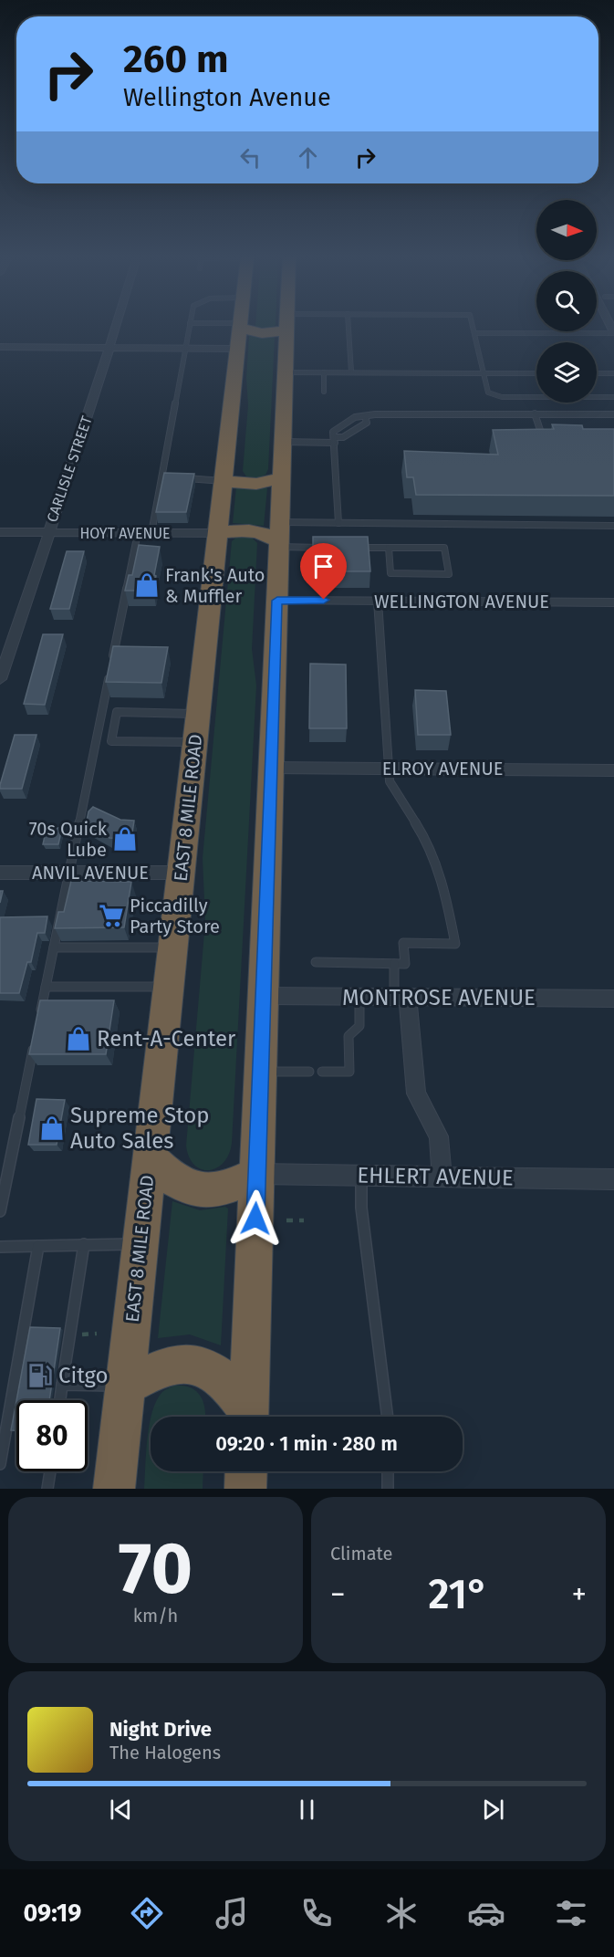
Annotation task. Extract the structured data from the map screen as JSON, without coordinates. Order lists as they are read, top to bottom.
{
  "streets": {
    "highway": ["EAST 8 MILE ROAD"],
    "street": [
      "CARLISLE STREET",
      "HOYT AVENUE",
      "WELLINGTON AVENUE",
      "ELROY AVENUE",
      "ANVIL AVENUE",
      "MONTROSE AVENUE",
      "EHLERT AVENUE"
    ]
  },
  "crossings": [
    ["CARLISLE STREET", "HOYT AVENUE"],
    ["HOYT AVENUE", "EAST 8 MILE ROAD"],
    ["EAST 8 MILE ROAD", "ANVIL AVENUE"]
  ],
  "places": {
    "shop": [
      "Frank's Auto & Muffler",
      "70s Quick Lube",
      "Rent-A-Center",
      "Supreme Stop Auto Sales"
    ],
    "supermarket": ["Piccadilly Party Store"],
    "fuel station": ["Citgo"]
  },
  "north": "right",
  "page": {
    "turn": ["260 m", "Wellington Avenue"],
    "limit": "80",
    "trip": "09:20 · 1 min · 280 m",
    "tile": [
      ["70", "km/h"],
      "Climate"
    ],
    "heat": ["−", "21°", "+"],
    "song": ["Night Drive", "The Halogens"],
    "tabs": "09:19"
  }
}
